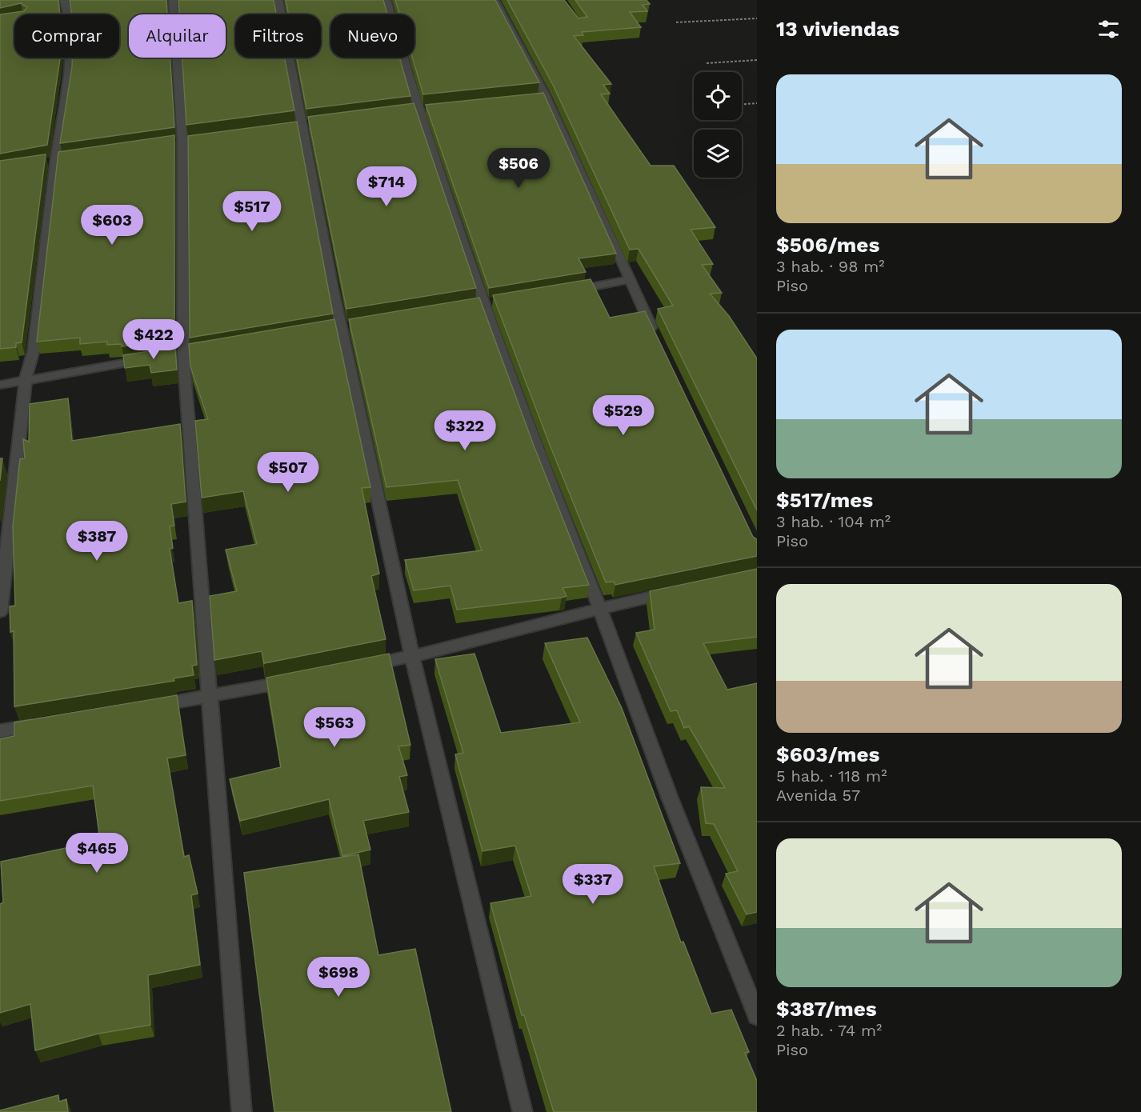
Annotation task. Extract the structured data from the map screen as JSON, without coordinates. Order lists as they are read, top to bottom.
{
  "page": {
    "heading": "13 viviendas",
    "chip": [
      "Comprar",
      "Alquilar",
      "Filtros",
      "Nuevo"
    ],
    "list": [
      {
        "name": "$506/mes",
        "note": "3 hab. · 98 m² · Piso"
      },
      {
        "name": "$517/mes",
        "note": "3 hab. · 104 m² · Piso"
      },
      {
        "name": "$603/mes",
        "note": "5 hab. · 118 m² · Avenida 57"
      },
      {
        "name": "$387/mes",
        "note": "2 hab. · 74 m² · Piso"
      }
    ],
    "price": [
      "$506",
      "$714",
      "$517",
      "$603",
      "$422",
      "$529",
      "$322",
      "$507",
      "$387",
      "$563",
      "$465",
      "$337",
      "$698"
    ]
  }
}
